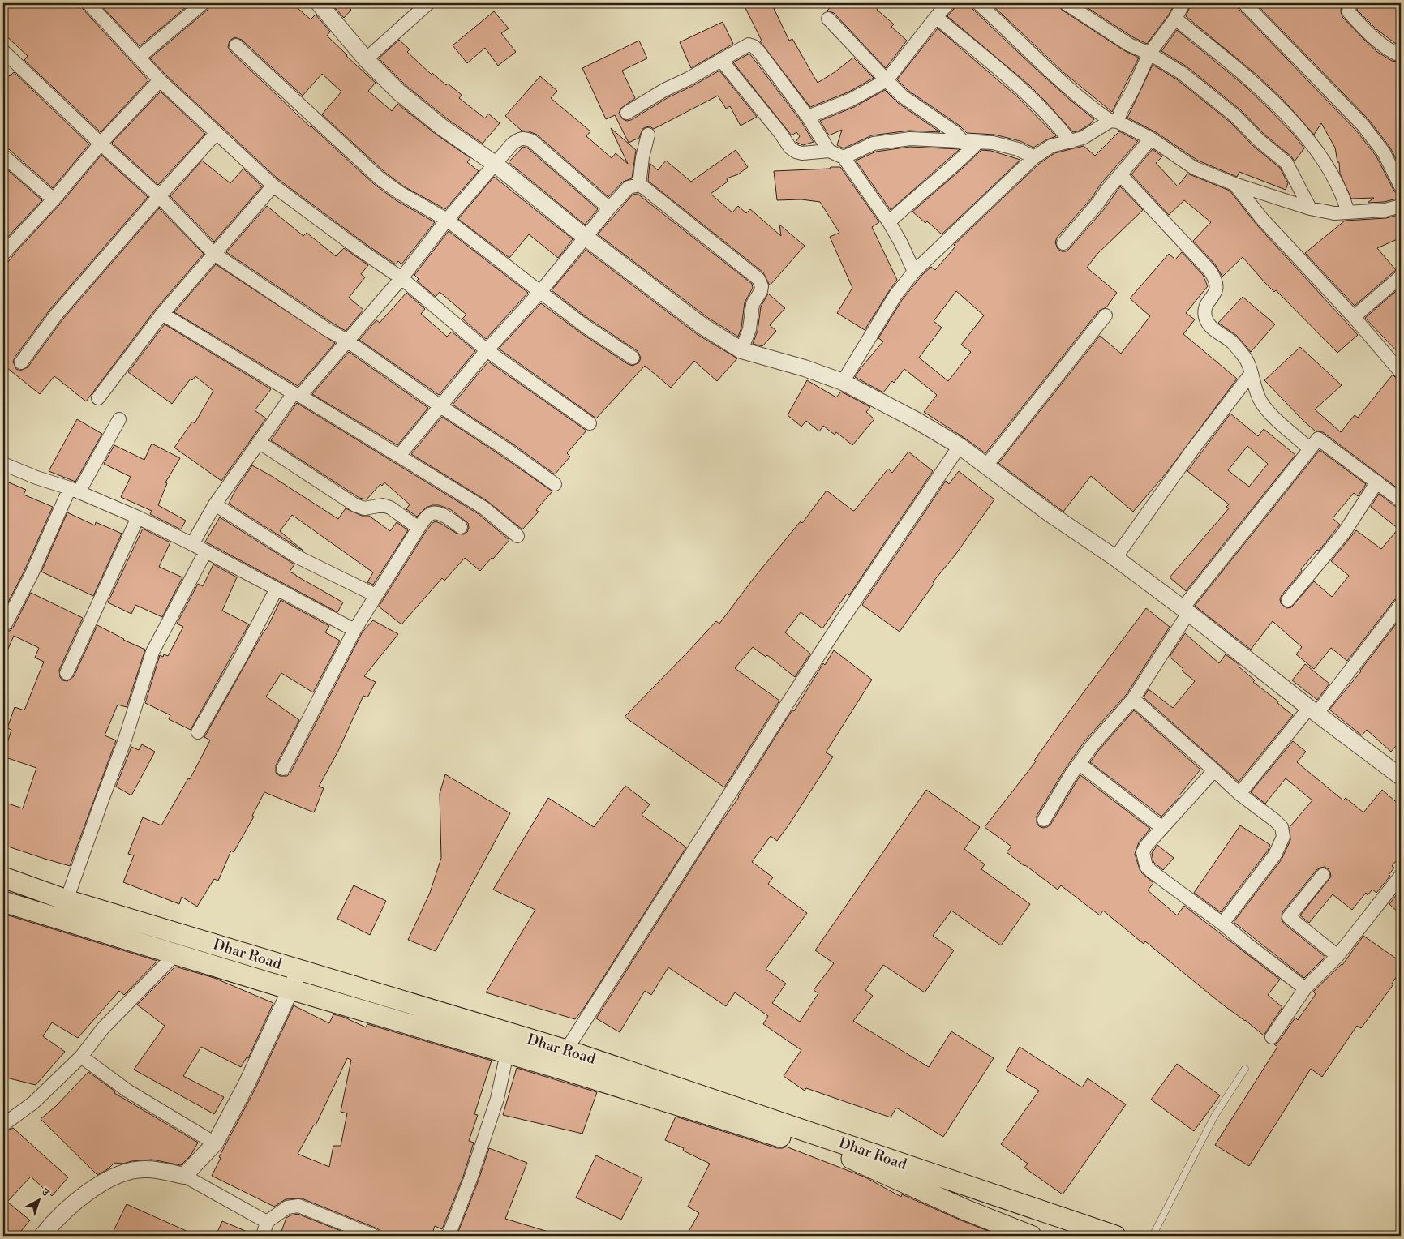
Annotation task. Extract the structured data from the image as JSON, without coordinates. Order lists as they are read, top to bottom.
{
  "streets": {
    "main road": ["Dhar Road"]
  },
  "north": "top right"
}
